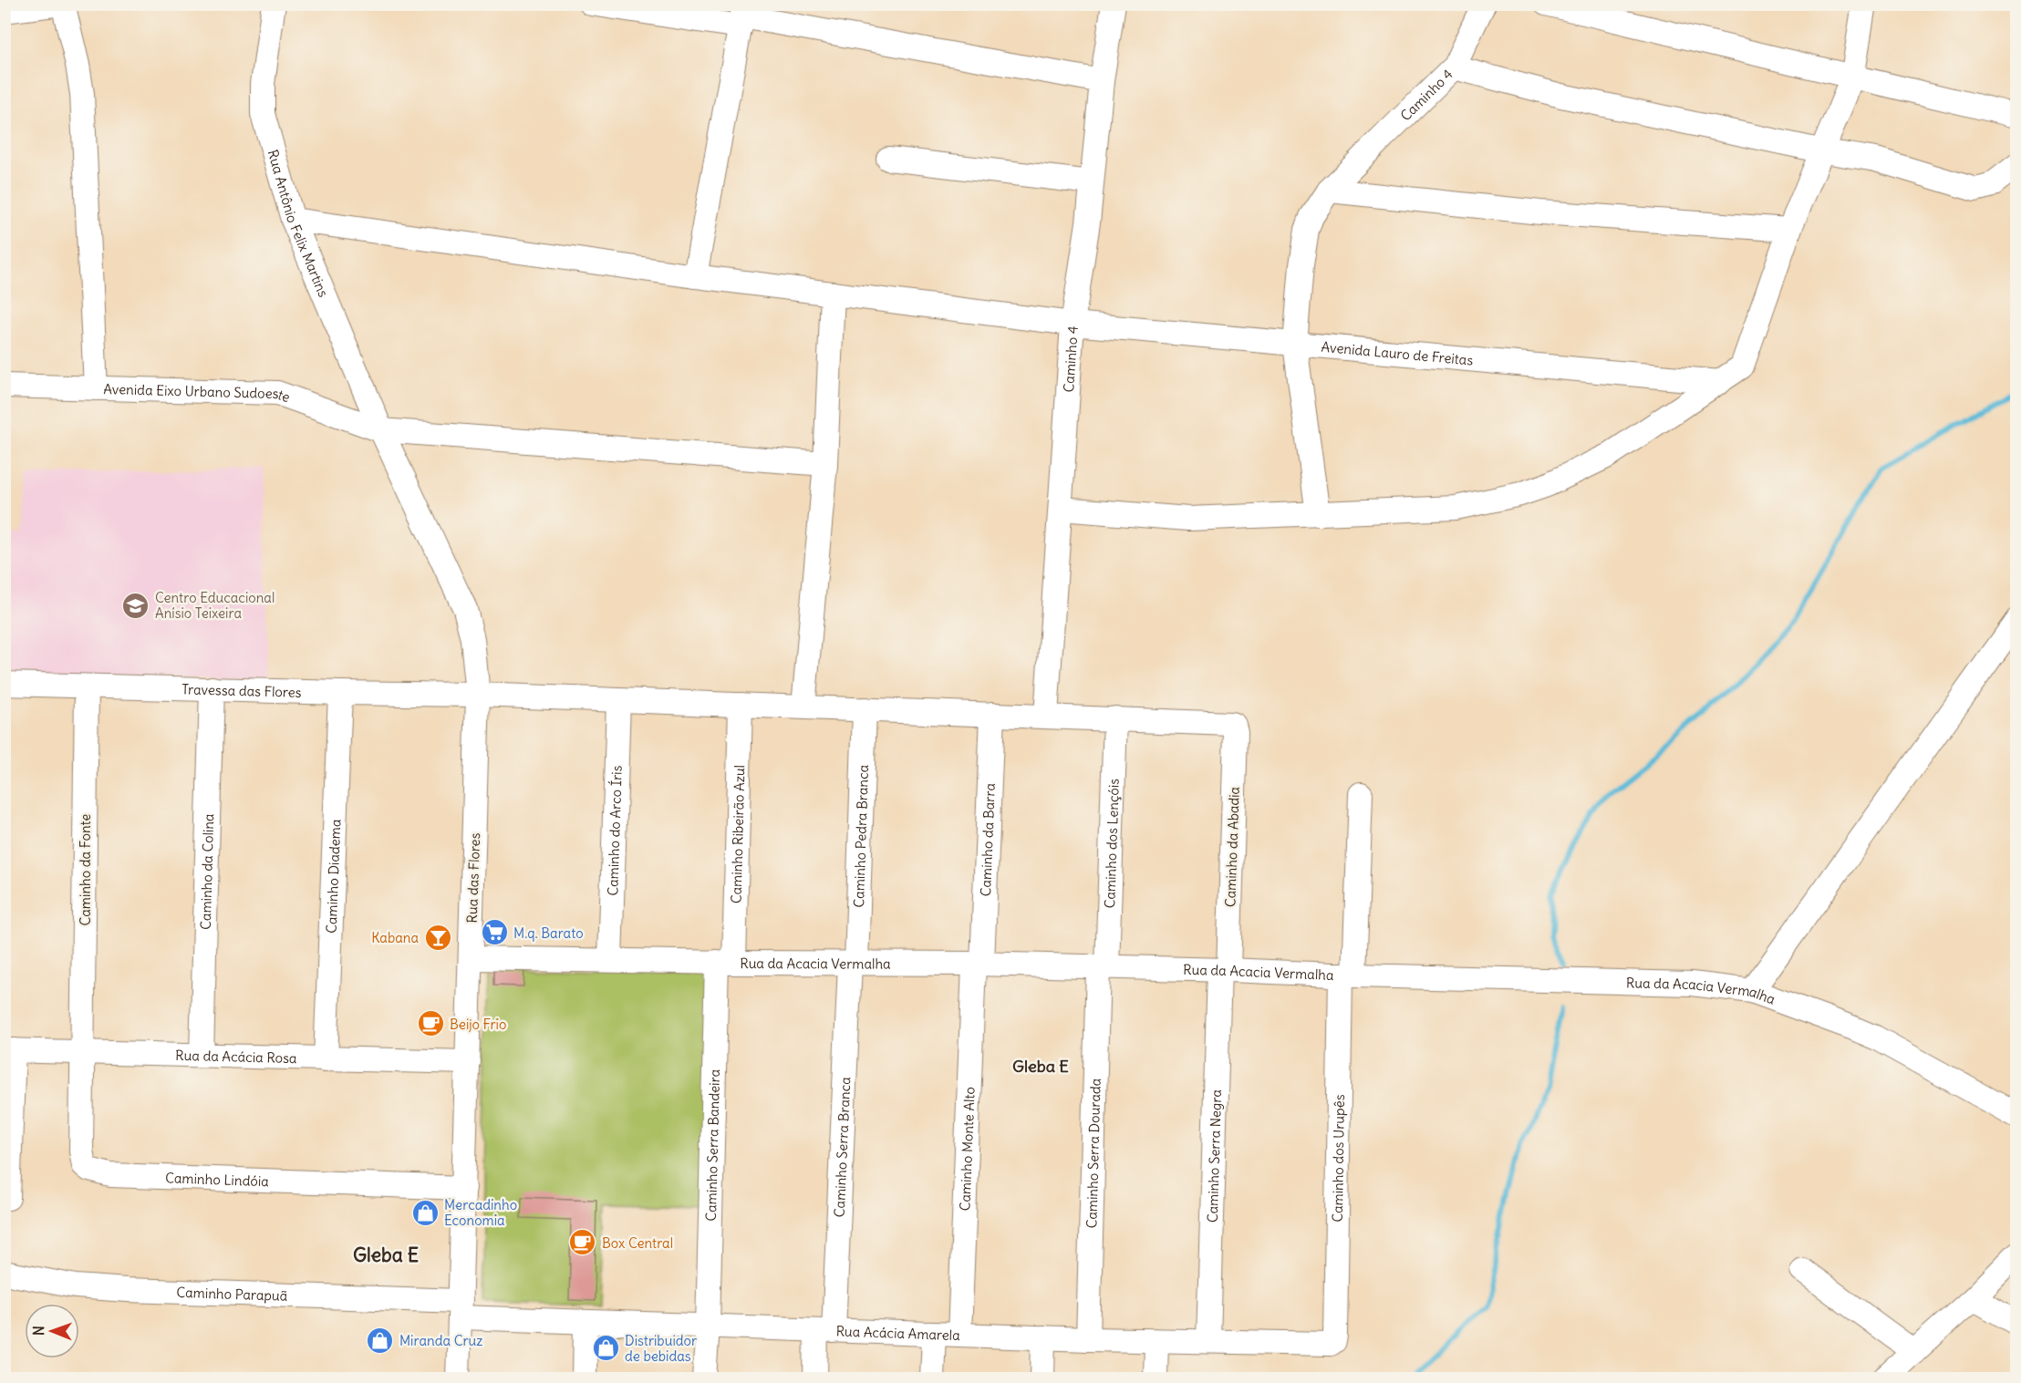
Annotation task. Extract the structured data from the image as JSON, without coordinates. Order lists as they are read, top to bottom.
{
  "streets": {
    "street": [
      "Caminho 4",
      "Rua Antônio Felix Martins",
      "Avenida Lauro de Freitas",
      "Avenida Eixo Urbano Sudoeste",
      "Travessa das Flores",
      "Caminho do Arco Íris",
      "Caminho Ribeirão Azul",
      "Caminho Pedra Branca",
      "Caminho da Barra",
      "Caminho dos Lençóis",
      "Caminho da Abadia",
      "Caminho da Fonte",
      "Caminho da Colina",
      "Caminho Diadema",
      "Rua das Flores",
      "Rua da Acacia Vermalha",
      "Rua da Acácia Rosa",
      "Caminho Serra Bandeira",
      "Caminho Serra Branca",
      "Caminho Monte Alto",
      "Caminho Serra Dourada",
      "Caminho Serra Negra",
      "Caminho dos Urupês",
      "Caminho Lindóia",
      "Caminho Parapuã",
      "Rua Acácia Amarela"
    ]
  },
  "crossings": [
    ["Caminho 4", "Avenida Lauro de Freitas"],
    ["Caminho 4", "Travessa das Flores"],
    ["Rua Antônio Felix Martins", "Avenida Lauro de Freitas"],
    ["Rua Antônio Felix Martins", "Avenida Eixo Urbano Sudoeste"],
    ["Rua Antônio Felix Martins", "Rua das Flores"],
    ["Avenida Eixo Urbano Sudoeste", "Rua das Flores"],
    ["Travessa das Flores", "Caminho do Arco Íris"],
    ["Travessa das Flores", "Caminho Ribeirão Azul"],
    ["Travessa das Flores", "Caminho Pedra Branca"],
    ["Travessa das Flores", "Caminho da Barra"],
    ["Travessa das Flores", "Caminho dos Lençóis"],
    ["Travessa das Flores", "Caminho da Abadia"],
    ["Travessa das Flores", "Caminho da Fonte"],
    ["Travessa das Flores", "Caminho da Colina"],
    ["Travessa das Flores", "Caminho Diadema"],
    ["Travessa das Flores", "Rua das Flores"],
    ["Caminho do Arco Íris", "Rua da Acacia Vermalha"],
    ["Caminho Ribeirão Azul", "Rua da Acacia Vermalha"],
    ["Caminho Ribeirão Azul", "Caminho Serra Bandeira"],
    ["Caminho Pedra Branca", "Rua da Acacia Vermalha"],
    ["Caminho Pedra Branca", "Caminho Serra Branca"],
    ["Caminho da Barra", "Rua da Acacia Vermalha"],
    ["Caminho da Barra", "Caminho Monte Alto"],
    ["Caminho dos Lençóis", "Rua da Acacia Vermalha"],
    ["Caminho dos Lençóis", "Caminho Serra Dourada"],
    ["Caminho da Abadia", "Rua da Acacia Vermalha"],
    ["Caminho da Abadia", "Caminho Serra Negra"],
    ["Caminho da Fonte", "Rua da Acácia Rosa"],
    ["Caminho da Fonte", "Caminho Lindóia"],
    ["Caminho da Colina", "Rua da Acácia Rosa"],
    ["Caminho Diadema", "Rua da Acácia Rosa"],
    ["Rua das Flores", "Rua da Acacia Vermalha"],
    ["Rua das Flores", "Rua da Acácia Rosa"],
    ["Rua das Flores", "Caminho Lindóia"],
    ["Rua das Flores", "Caminho Parapuã"],
    ["Rua das Flores", "Rua Acácia Amarela"],
    ["Rua da Acacia Vermalha", "Caminho Serra Bandeira"],
    ["Rua da Acacia Vermalha", "Caminho Serra Branca"],
    ["Rua da Acacia Vermalha", "Caminho Monte Alto"],
    ["Rua da Acacia Vermalha", "Caminho Serra Dourada"],
    ["Rua da Acacia Vermalha", "Caminho Serra Negra"],
    ["Rua da Acacia Vermalha", "Caminho dos Urupês"],
    ["Rua da Acácia Rosa", "Caminho Lindóia"],
    ["Caminho Serra Bandeira", "Rua Acácia Amarela"],
    ["Caminho Serra Branca", "Rua Acácia Amarela"],
    ["Caminho Monte Alto", "Rua Acácia Amarela"],
    ["Caminho Serra Dourada", "Rua Acácia Amarela"],
    ["Caminho Serra Negra", "Rua Acácia Amarela"],
    ["Caminho dos Urupês", "Rua Acácia Amarela"],
    ["Caminho Parapuã", "Rua Acácia Amarela"]
  ],
  "districts": ["Gleba E", "Gleba E"],
  "places": {
    "school or university": ["Centro Educacional Anísio Teixeira"],
    "supermarket": ["M.q. Barato"],
    "bar": ["Kabana"],
    "cafe": ["Beijo Frio", "Box Central"],
    "shop": ["Mercadinho Economia", "Miranda Cruz", "Distribuidor de bebidas"]
  },
  "north": "left"
}
